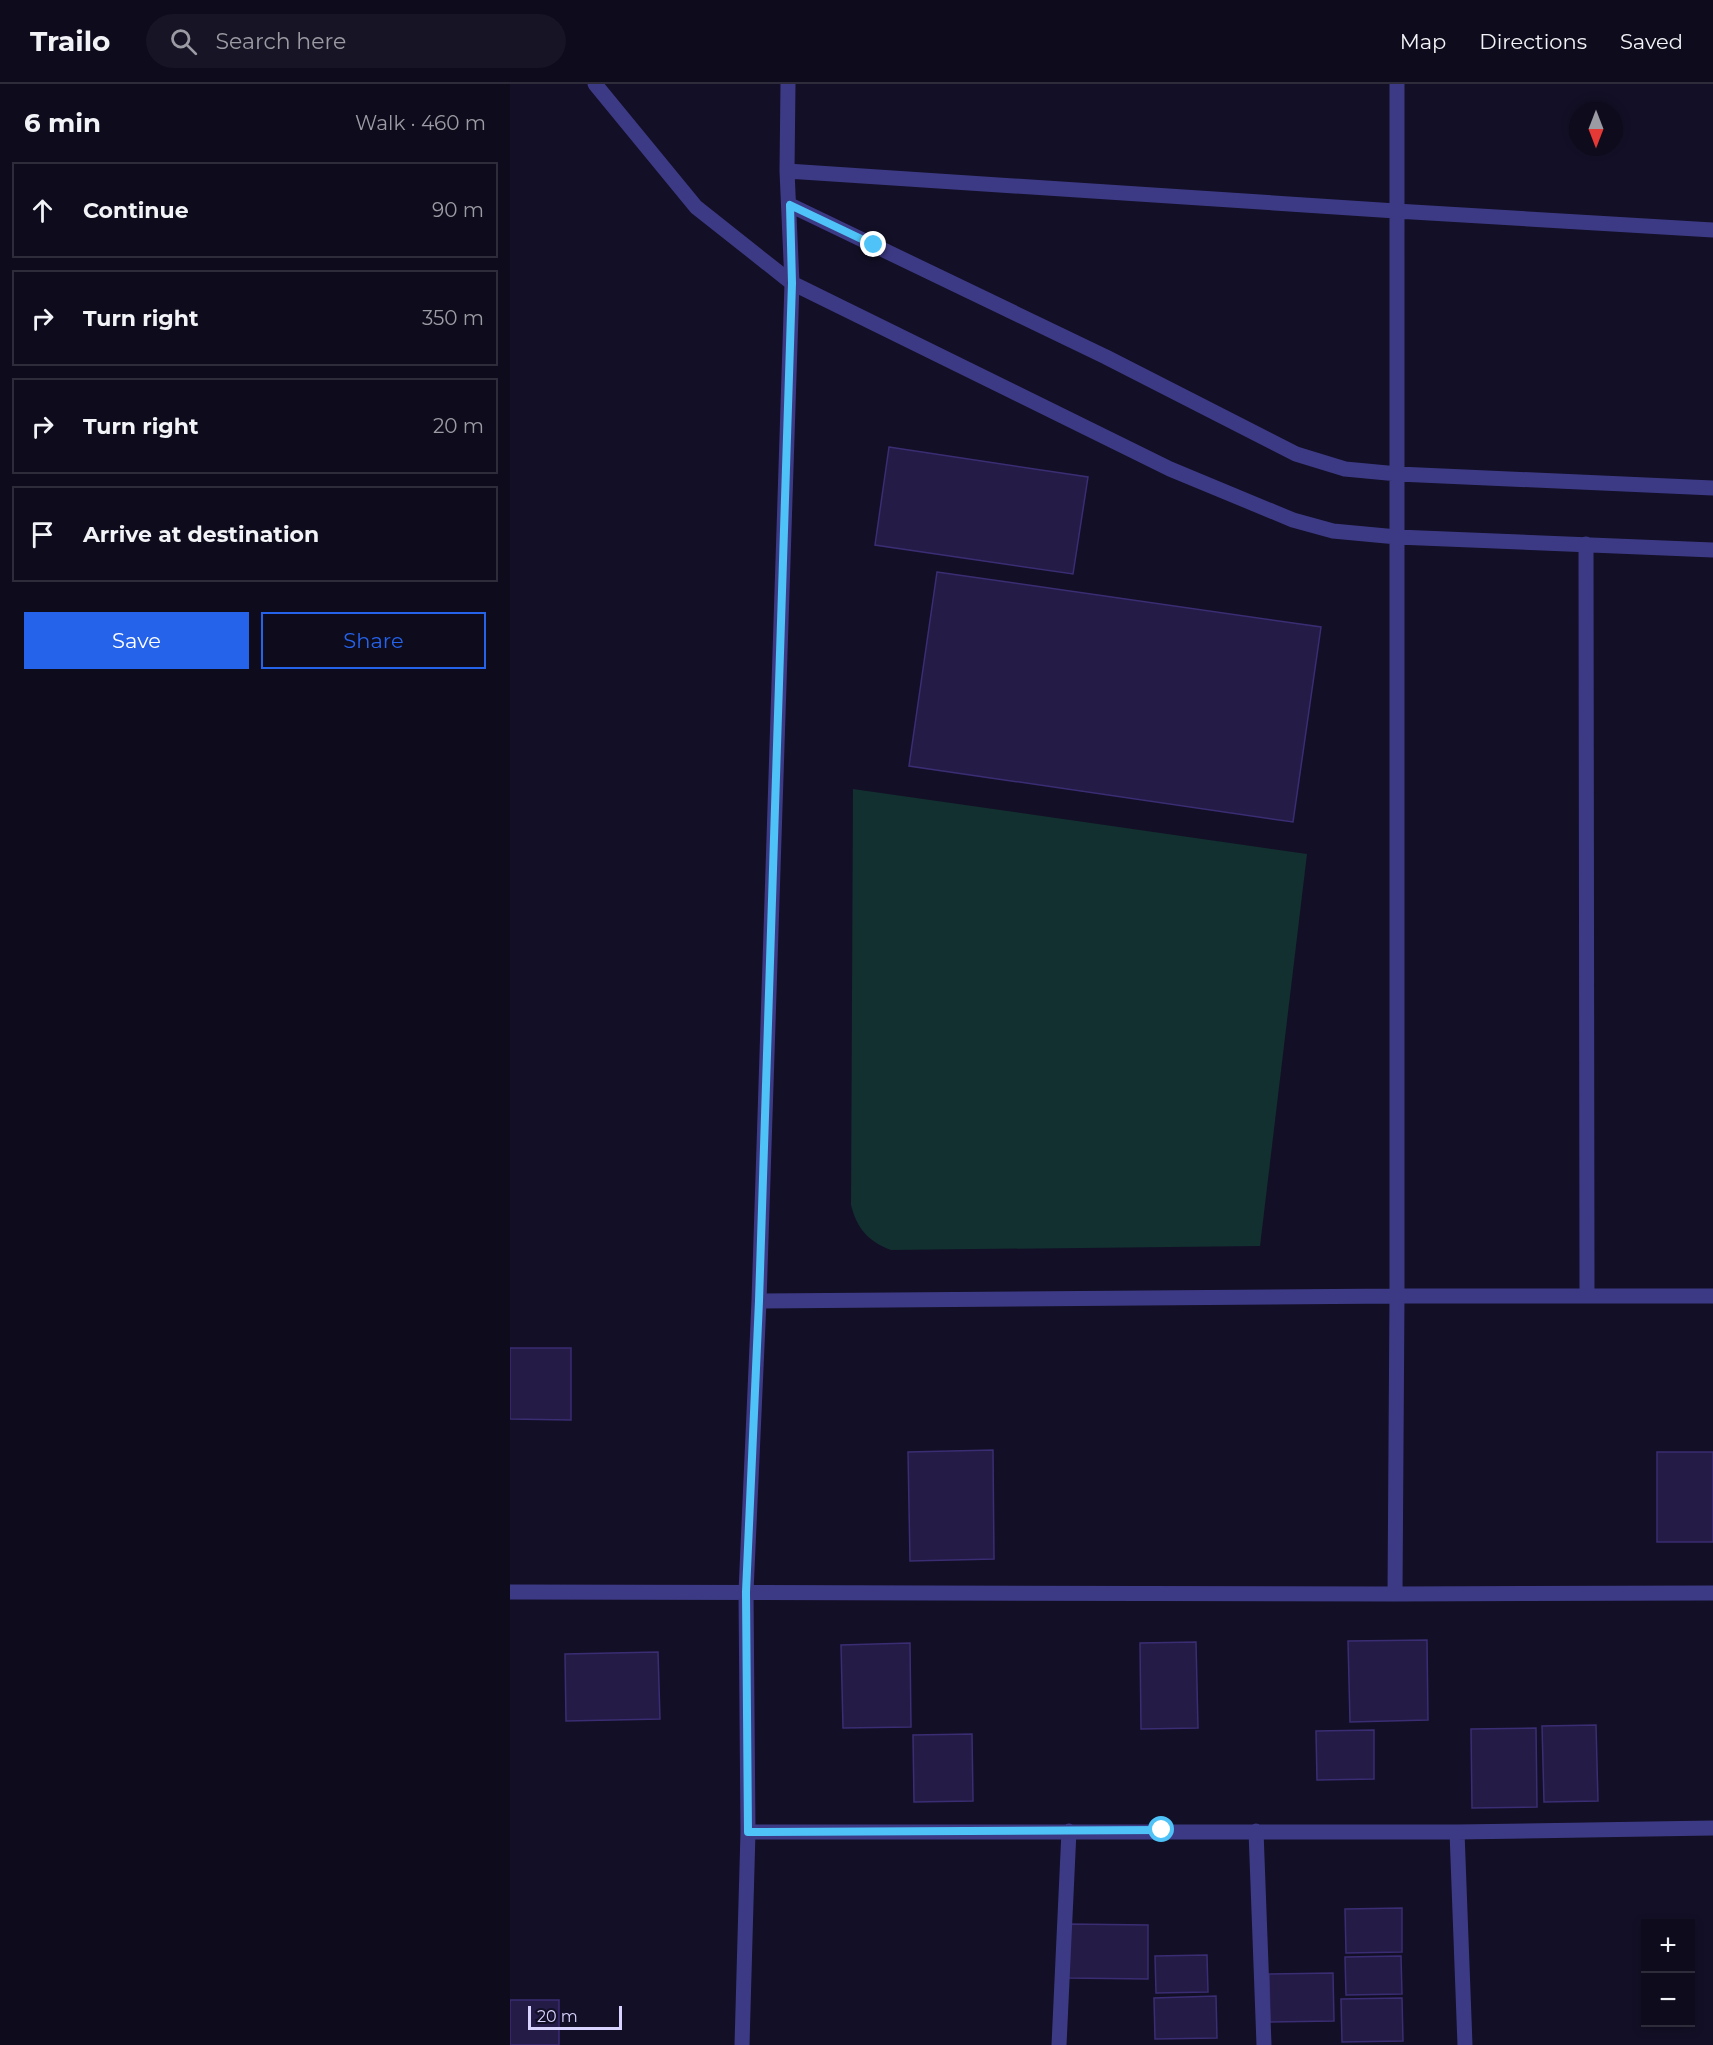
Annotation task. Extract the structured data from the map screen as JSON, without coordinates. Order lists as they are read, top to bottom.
{
  "scale_bar": "20 m",
  "north": "bottom",
  "page": {
    "header": "Trailo",
    "search": "Search here",
    "nav": ["Map", "Directions", "Saved"],
    "heading": ["6 min", "Walk · 460 m"],
    "list": [
      ["Continue", "90 m"],
      ["Turn right", "350 m"],
      ["Turn right", "20 m"],
      "Arrive at destination"
    ],
    "buttons": ["Save", "Share"],
    "map_buttons": ["+", "−"],
    "scale": "20 m"
  }
}
